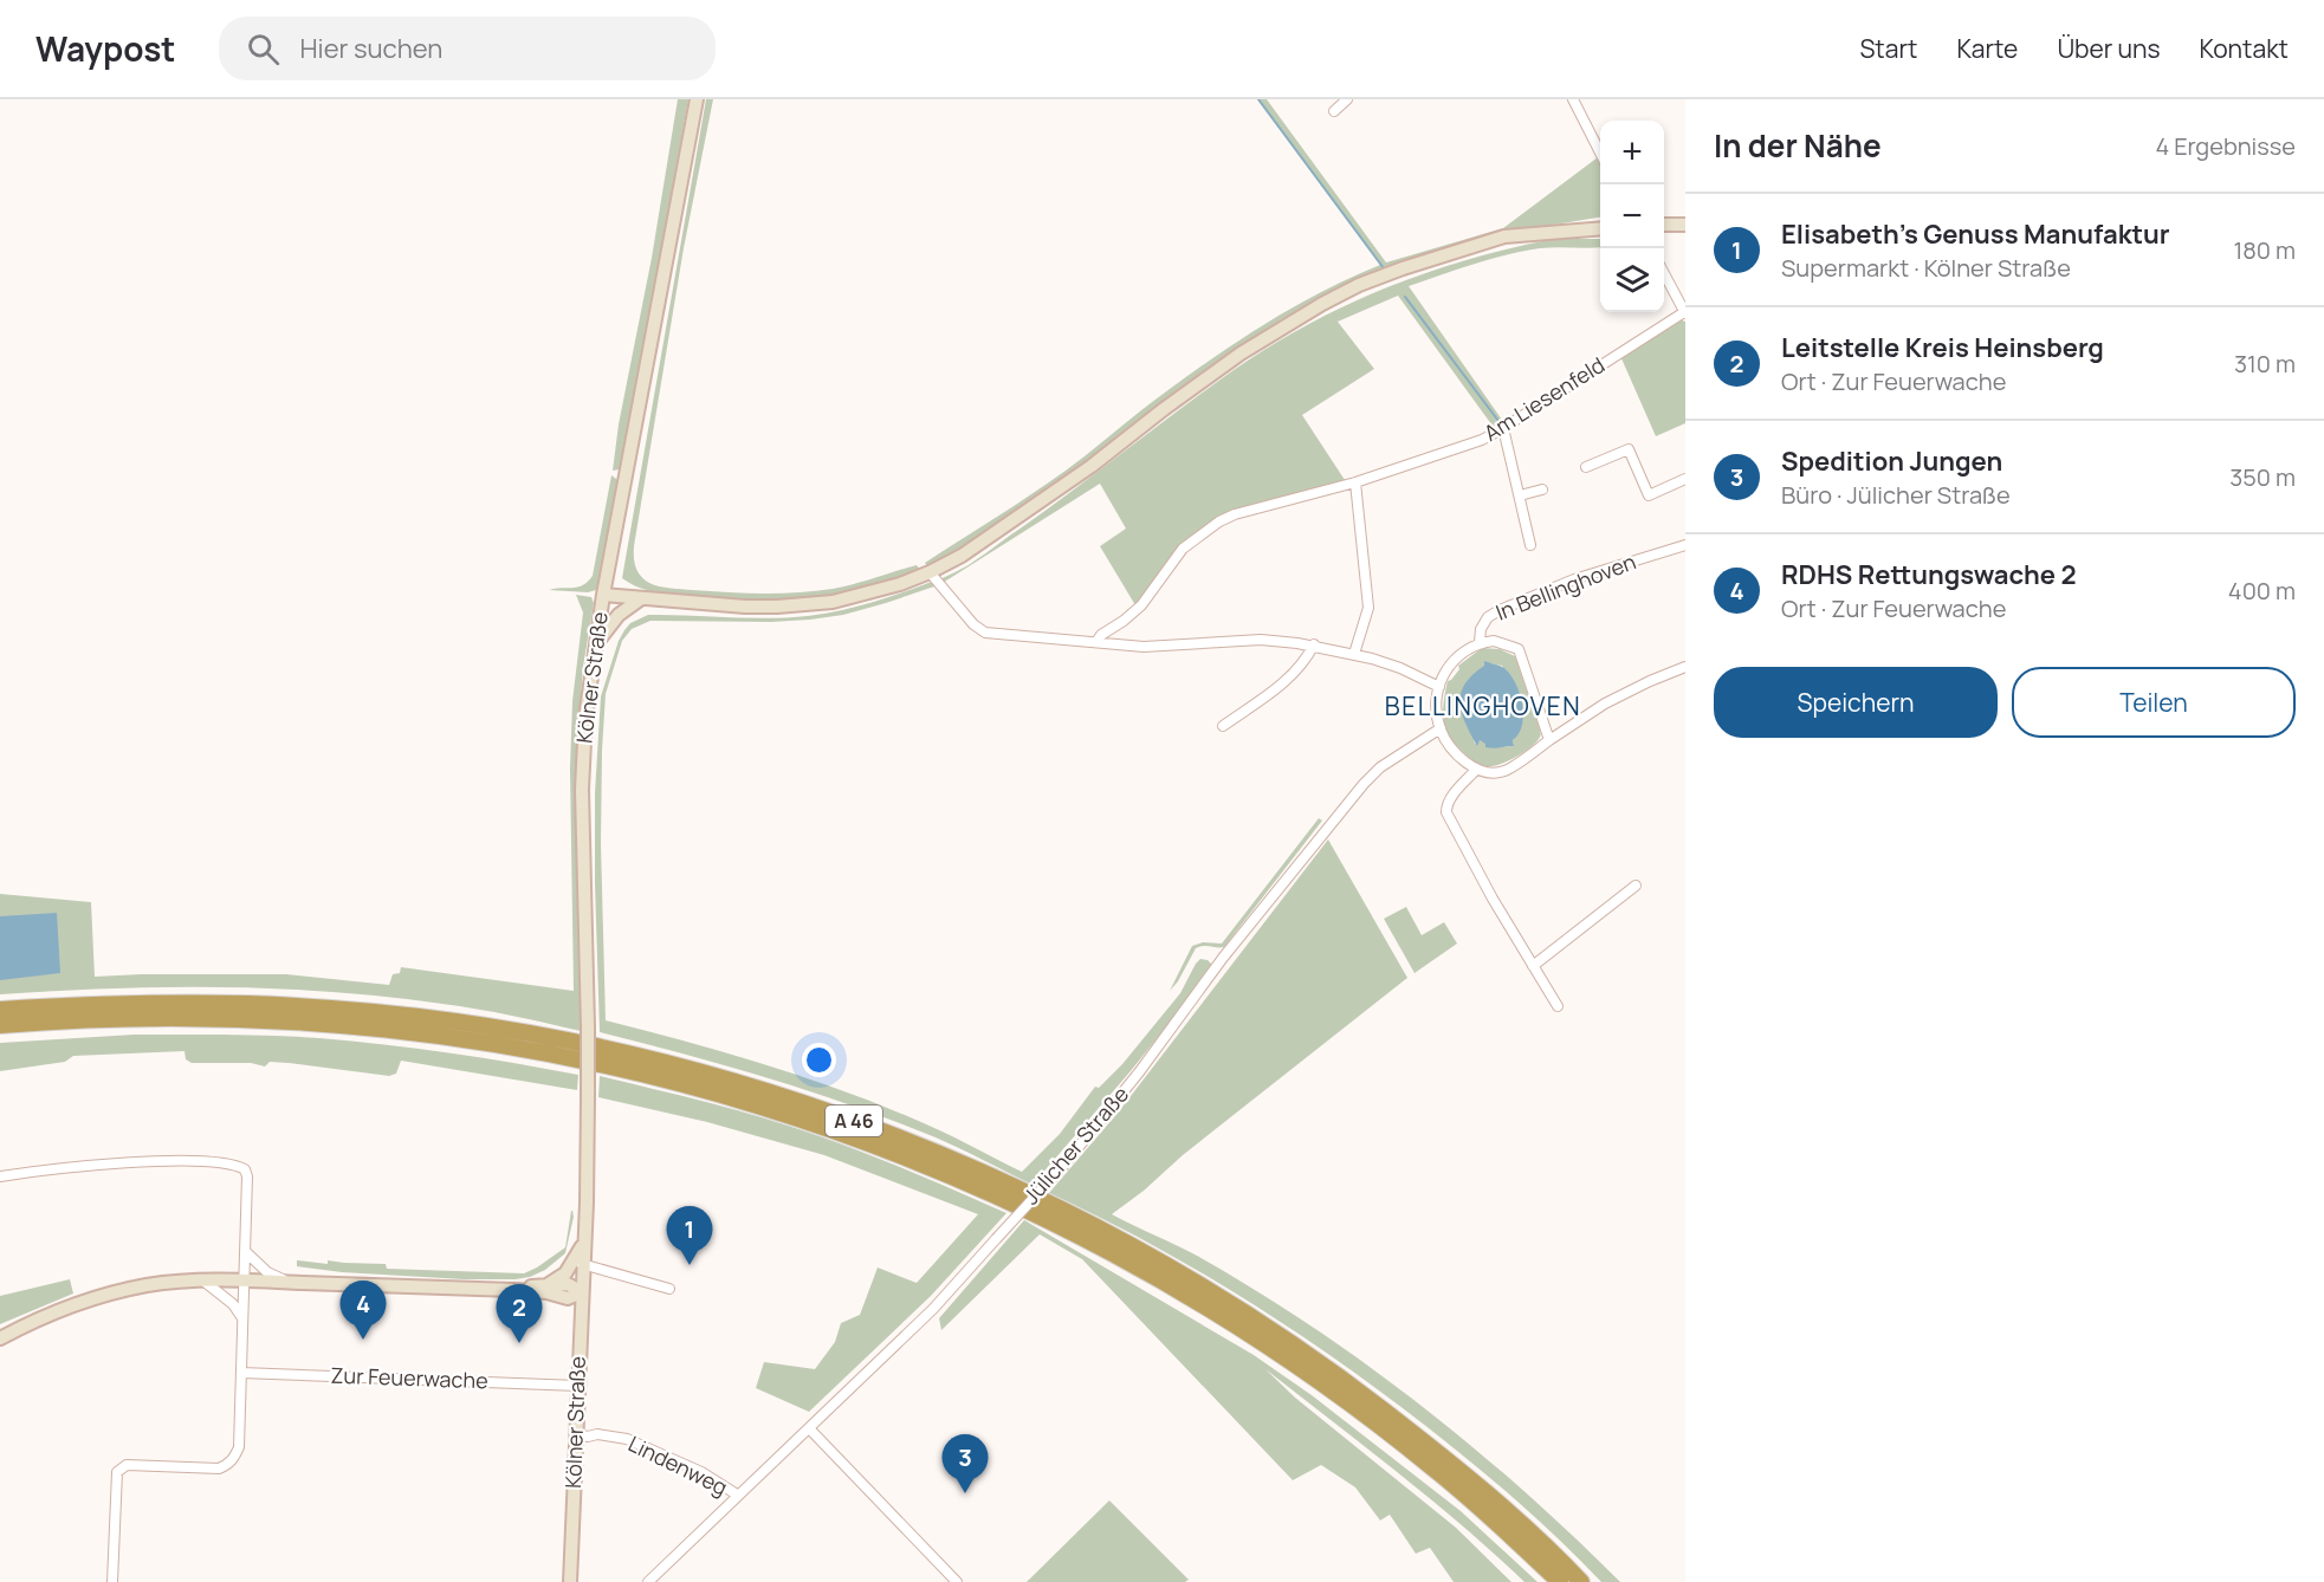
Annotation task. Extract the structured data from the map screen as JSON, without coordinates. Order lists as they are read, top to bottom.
{
  "streets": {
    "highway": ["A 46"],
    "main road": ["Kölner Straße"],
    "street": [
      "Am Liesenfeld",
      "In Bellinghoven",
      "Jülicher Straße",
      "Zur Feuerwache",
      "Lindenweg"
    ]
  },
  "crossings": [
    ["In Bellinghoven", "Jülicher Straße"],
    ["Kölner Straße", "Zur Feuerwache"],
    ["Kölner Straße", "Lindenweg"],
    ["Jülicher Straße", "Lindenweg"]
  ],
  "districts": ["BELLINGHOVEN"],
  "page": {
    "header": "Waypost",
    "search": "Hier suchen",
    "nav": [
      "Start",
      "Karte",
      "Über uns",
      "Kontakt"
    ],
    "heading": ["In der Nähe", "4 Ergebnisse"],
    "map_buttons": ["+", "−"],
    "list": [
      {
        "mark": "1",
        "name": "Elisabeth’s Genuss Manufaktur",
        "note": "Supermarkt · Kölner Straße",
        "value": "180 m"
      },
      {
        "mark": "2",
        "name": "Leitstelle Kreis Heinsberg",
        "note": "Ort · Zur Feuerwache",
        "value": "310 m"
      },
      {
        "mark": "3",
        "name": "Spedition Jungen",
        "note": "Büro · Jülicher Straße",
        "value": "350 m"
      },
      {
        "mark": "4",
        "name": "RDHS Rettungswache 2",
        "note": "Ort · Zur Feuerwache",
        "value": "400 m"
      }
    ],
    "buttons": ["Speichern", "Teilen"],
    "pins": [
      "1",
      "4",
      "2",
      "3"
    ]
  }
}
